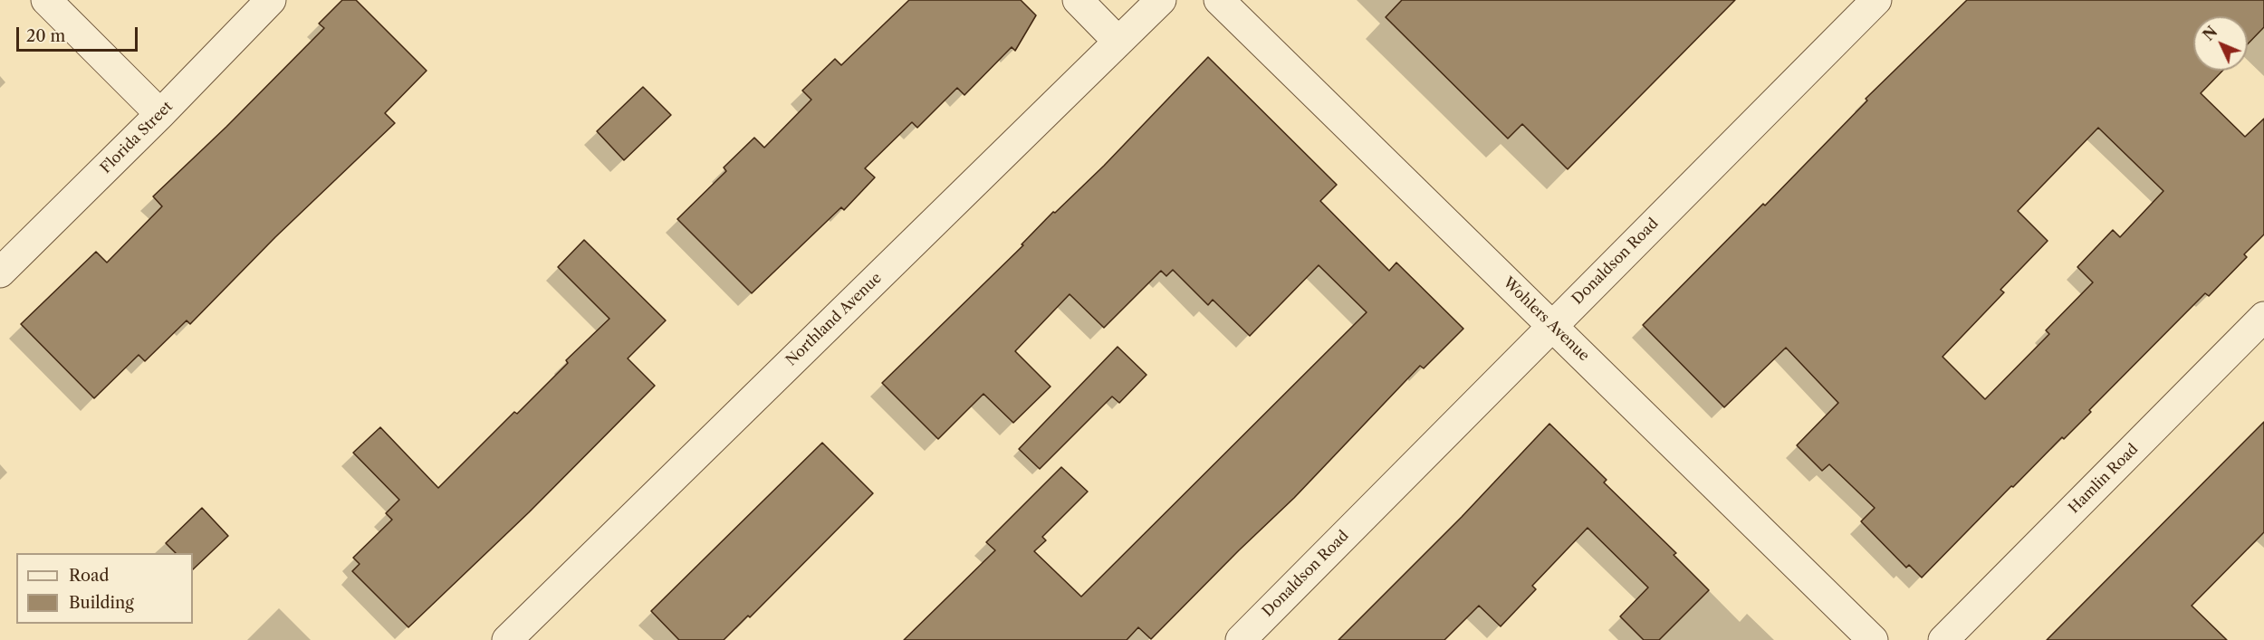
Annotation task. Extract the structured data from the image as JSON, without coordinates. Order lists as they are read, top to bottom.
{
  "streets": {
    "street": [
      "Florida Street",
      "Donaldson Road",
      "Northland Avenue",
      "Wohlers Avenue",
      "Hamlin Road"
    ]
  },
  "crossings": [
    ["Donaldson Road", "Wohlers Avenue"]
  ],
  "legend": ["Road", "Building"],
  "scale_bar": "20 m",
  "north": "top left"
}
